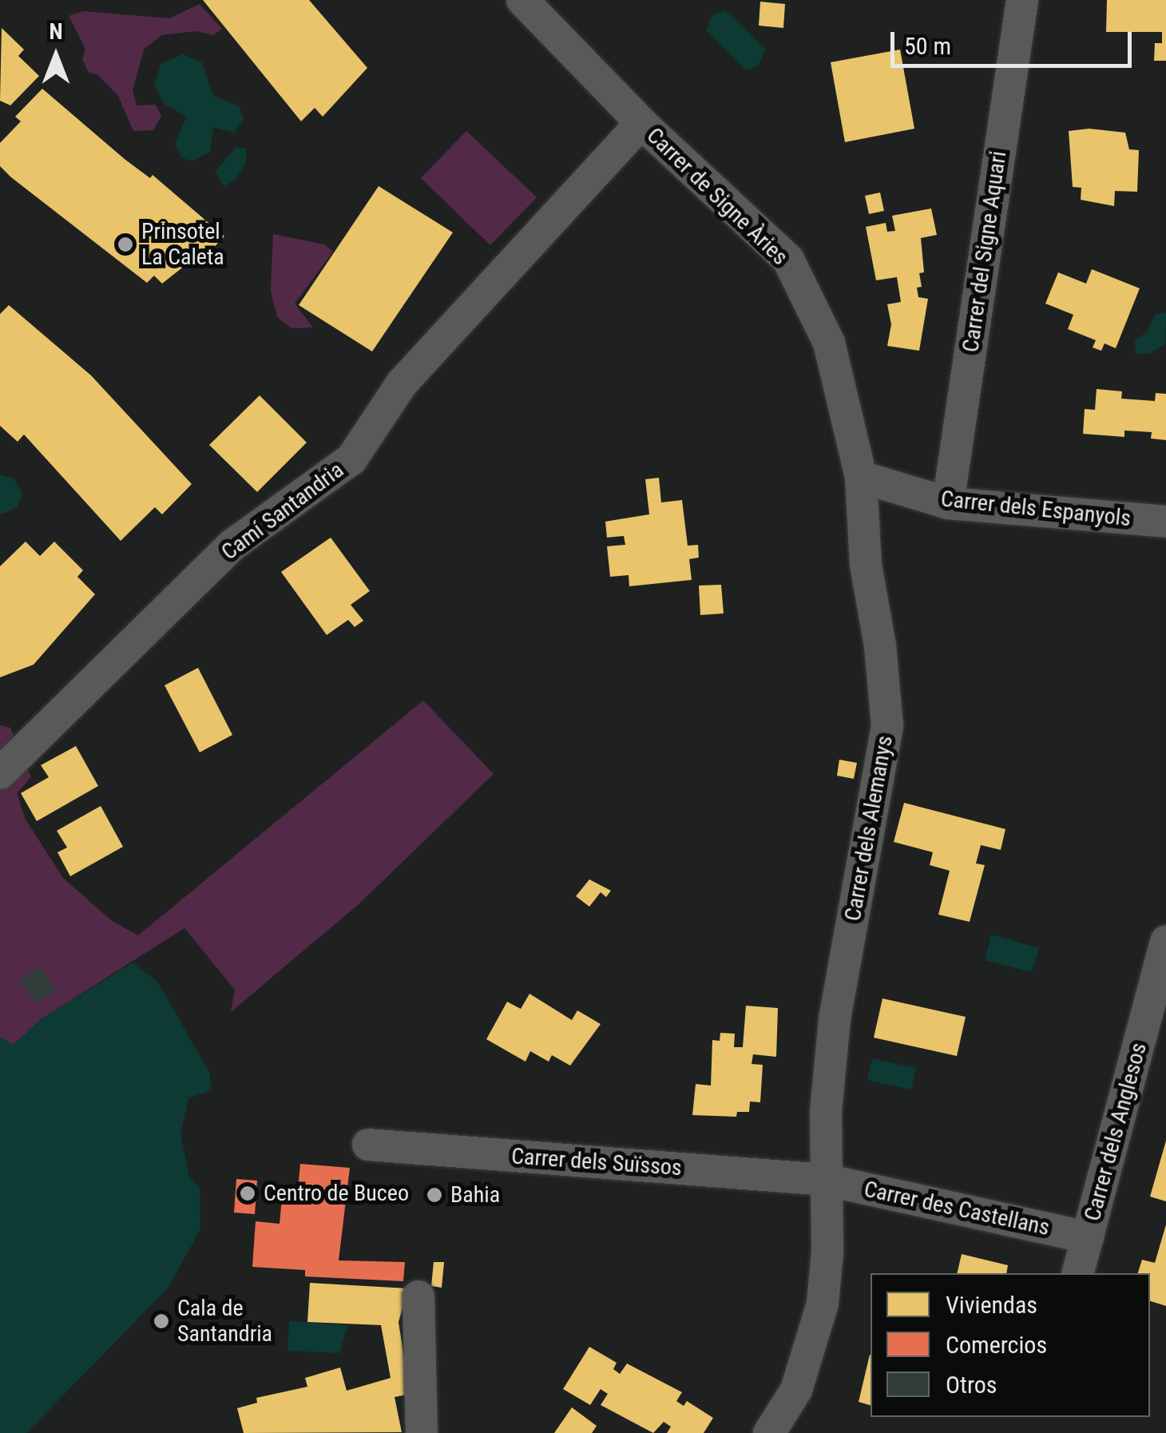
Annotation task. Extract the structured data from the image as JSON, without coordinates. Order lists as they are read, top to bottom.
{
  "streets": {
    "street": [
      "Carrer de Signe Àries",
      "Carrer del Signe Aquari",
      "Carrer dels Espanyols",
      "Camí Santandria",
      "Carrer dels Alemanys",
      "Carrer dels Anglesos",
      "Carrer dels Suïssos",
      "Carrer des Castellans"
    ]
  },
  "crossings": [
    ["Carrer de Signe Àries", "Carrer dels Espanyols"],
    ["Carrer de Signe Àries", "Camí Santandria"],
    ["Carrer de Signe Àries", "Carrer dels Alemanys"],
    ["Carrer del Signe Aquari", "Carrer dels Espanyols"],
    ["Carrer dels Espanyols", "Carrer dels Alemanys"],
    ["Carrer dels Alemanys", "Carrer dels Suïssos"],
    ["Carrer dels Alemanys", "Carrer des Castellans"],
    ["Carrer dels Anglesos", "Carrer des Castellans"],
    ["Carrer dels Suïssos", "Carrer des Castellans"]
  ],
  "places": [
    "Prinsotel La Caleta",
    "Centro de Buceo",
    "Bahia",
    "Cala de Santandria"
  ],
  "legend": ["Viviendas", "Comercios", "Otros"],
  "scale_bar": "50 m",
  "north": "top"
}
